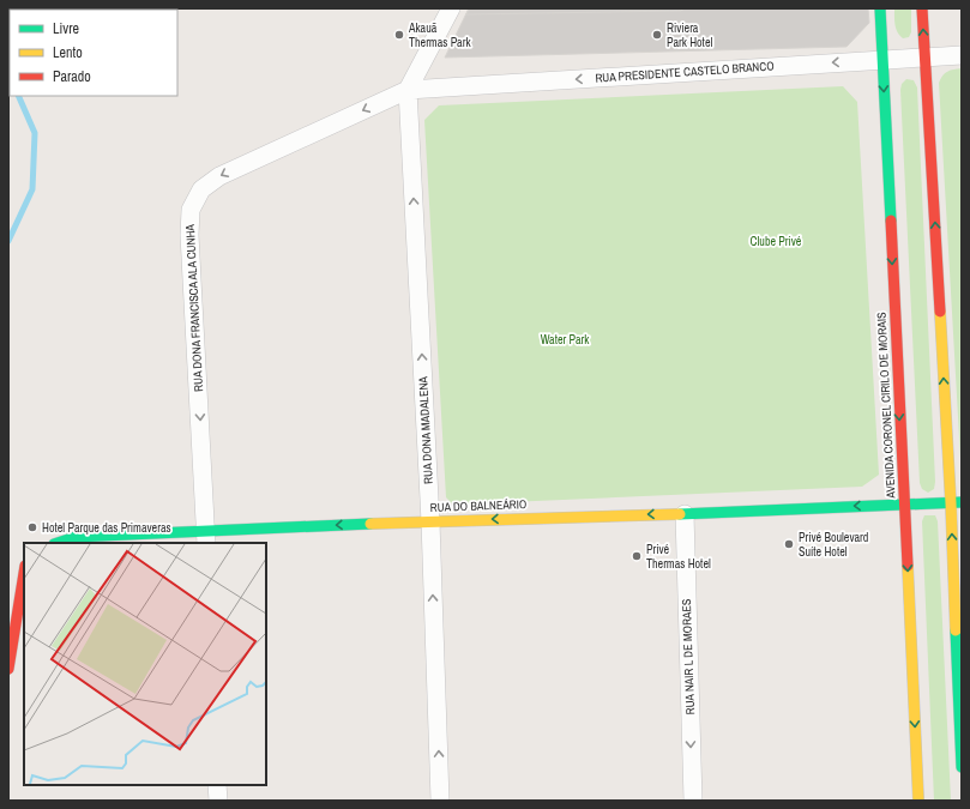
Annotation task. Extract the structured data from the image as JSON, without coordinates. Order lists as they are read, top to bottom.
{
  "streets": {
    "main road": ["AVENIDA CORONEL CIRILO DE MORAIS", "RUA DO BALNEÁRIO"],
    "street": [
      "RUA PRESIDENTE CASTELO BRANCO",
      "RUA DONA FRANCISCA ALA CUNHA",
      "RUA DONA MADALENA",
      "RUA NAIR L DE MORAES"
    ]
  },
  "crossings": [
    ["RUA PRESIDENTE CASTELO BRANCO", "RUA DONA FRANCISCA ALA CUNHA"],
    ["RUA PRESIDENTE CASTELO BRANCO", "AVENIDA CORONEL CIRILO DE MORAIS"],
    ["RUA PRESIDENTE CASTELO BRANCO", "RUA DONA MADALENA"],
    ["RUA DONA FRANCISCA ALA CUNHA", "RUA DONA MADALENA"],
    ["RUA DONA FRANCISCA ALA CUNHA", "RUA DO BALNEÁRIO"],
    ["AVENIDA CORONEL CIRILO DE MORAIS", "RUA DO BALNEÁRIO"],
    ["RUA DONA MADALENA", "RUA DO BALNEÁRIO"],
    ["RUA DO BALNEÁRIO", "RUA NAIR L DE MORAES"]
  ],
  "one_way": [
    "RUA PRESIDENTE CASTELO BRANCO",
    "RUA DONA FRANCISCA ALA CUNHA",
    "RUA DONA MADALENA",
    "RUA DO BALNEÁRIO",
    "RUA NAIR L DE MORAES"
  ],
  "parks": ["Clube Privé", "Water Park"],
  "places": [
    "Akauã Thermas Park",
    "Riviera Park Hotel",
    "Hotel Parque das Primaveras",
    "Privé Boulevard Suíte Hotel",
    "Privé Thermas Hotel"
  ],
  "legend": ["Livre", "Lento", "Parado"]
}
